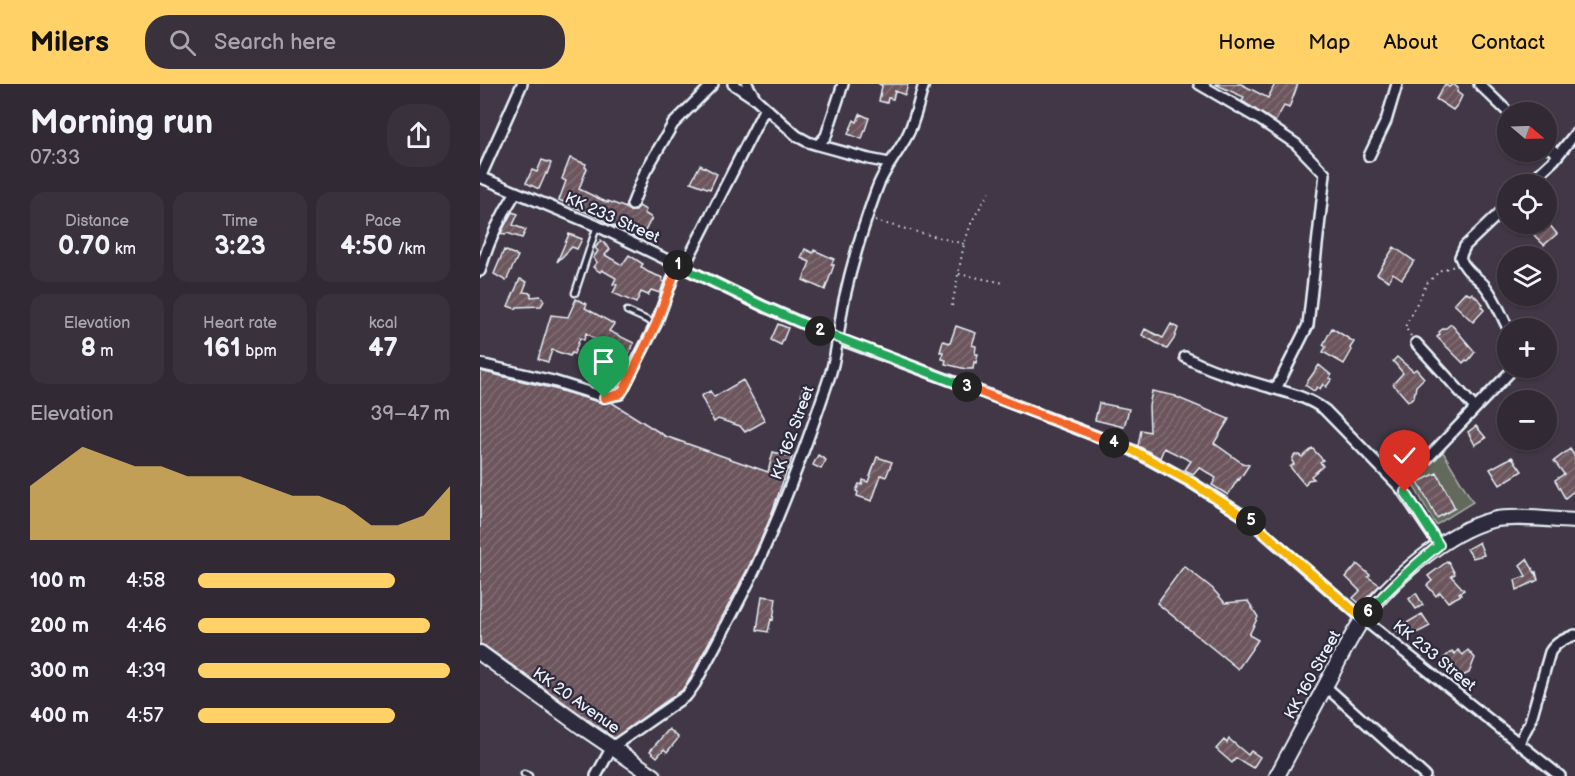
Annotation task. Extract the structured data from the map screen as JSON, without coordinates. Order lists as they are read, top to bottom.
{
  "streets": {
    "main road": ["KK 160 Street", "KK 20 Avenue"],
    "street": ["KK 233 Street", "KK 162 Street"]
  },
  "crossings": [
    ["KK 233 Street", "KK 162 Street"],
    ["KK 233 Street", "KK 160 Street"],
    ["KK 162 Street", "KK 20 Avenue"]
  ],
  "north": "right",
  "page": {
    "header": "Milers",
    "search": "Search here",
    "nav": [
      "Home",
      "Map",
      "About",
      "Contact"
    ],
    "heading": ["Morning run", "07:33"],
    "map_buttons": ["+", "−"],
    "stats": [
      ["Distance", "0.70 km"],
      ["Time", "3:23"],
      ["Pace", "4:50 /km"],
      ["Elevation", "8 m"],
      ["Heart rate", "161 bpm"],
      ["kcal", "47"]
    ],
    "pins": [
      "1",
      "2",
      "3",
      "4",
      "5",
      "6"
    ],
    "chart": ["Elevation", "39–47 m"],
    "list": [
      {
        "name": "100 m",
        "note": "4:58"
      },
      {
        "name": "200 m",
        "note": "4:46"
      },
      {
        "name": "300 m",
        "note": "4:39"
      },
      {
        "name": "400 m",
        "note": "4:57"
      }
    ]
  }
}
